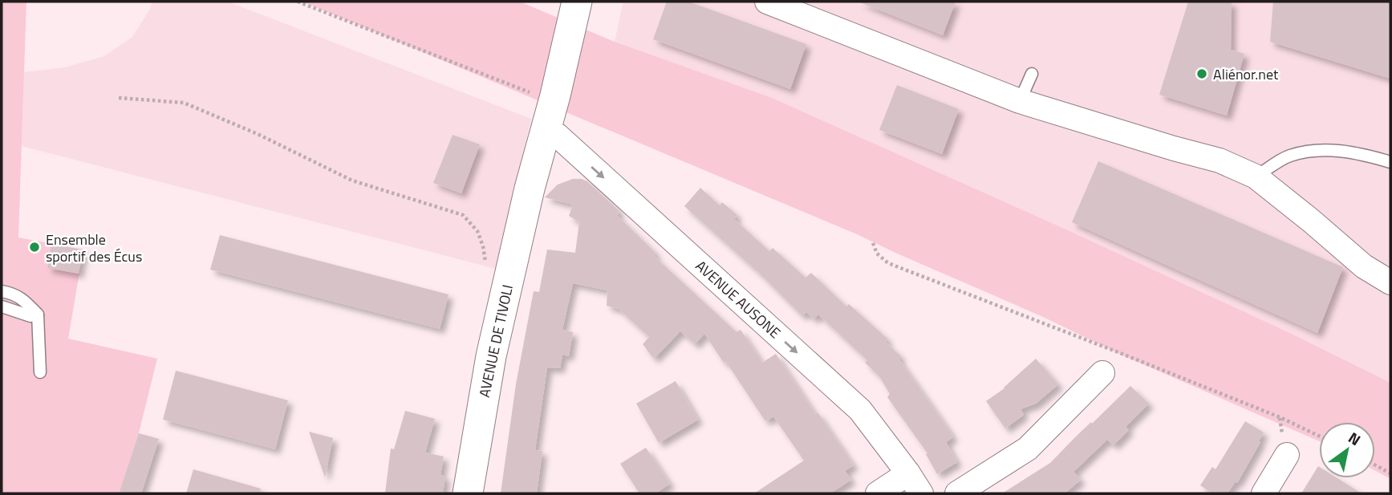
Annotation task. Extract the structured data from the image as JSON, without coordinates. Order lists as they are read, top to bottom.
{
  "streets": {
    "street": ["AVENUE AUSONE", "AVENUE DE TIVOLI"]
  },
  "crossings": [
    ["AVENUE AUSONE", "AVENUE DE TIVOLI"]
  ],
  "one_way": ["AVENUE AUSONE"],
  "places": ["Aliénor.net", "Ensemble sportif des Écus"],
  "north": "top right"
}
